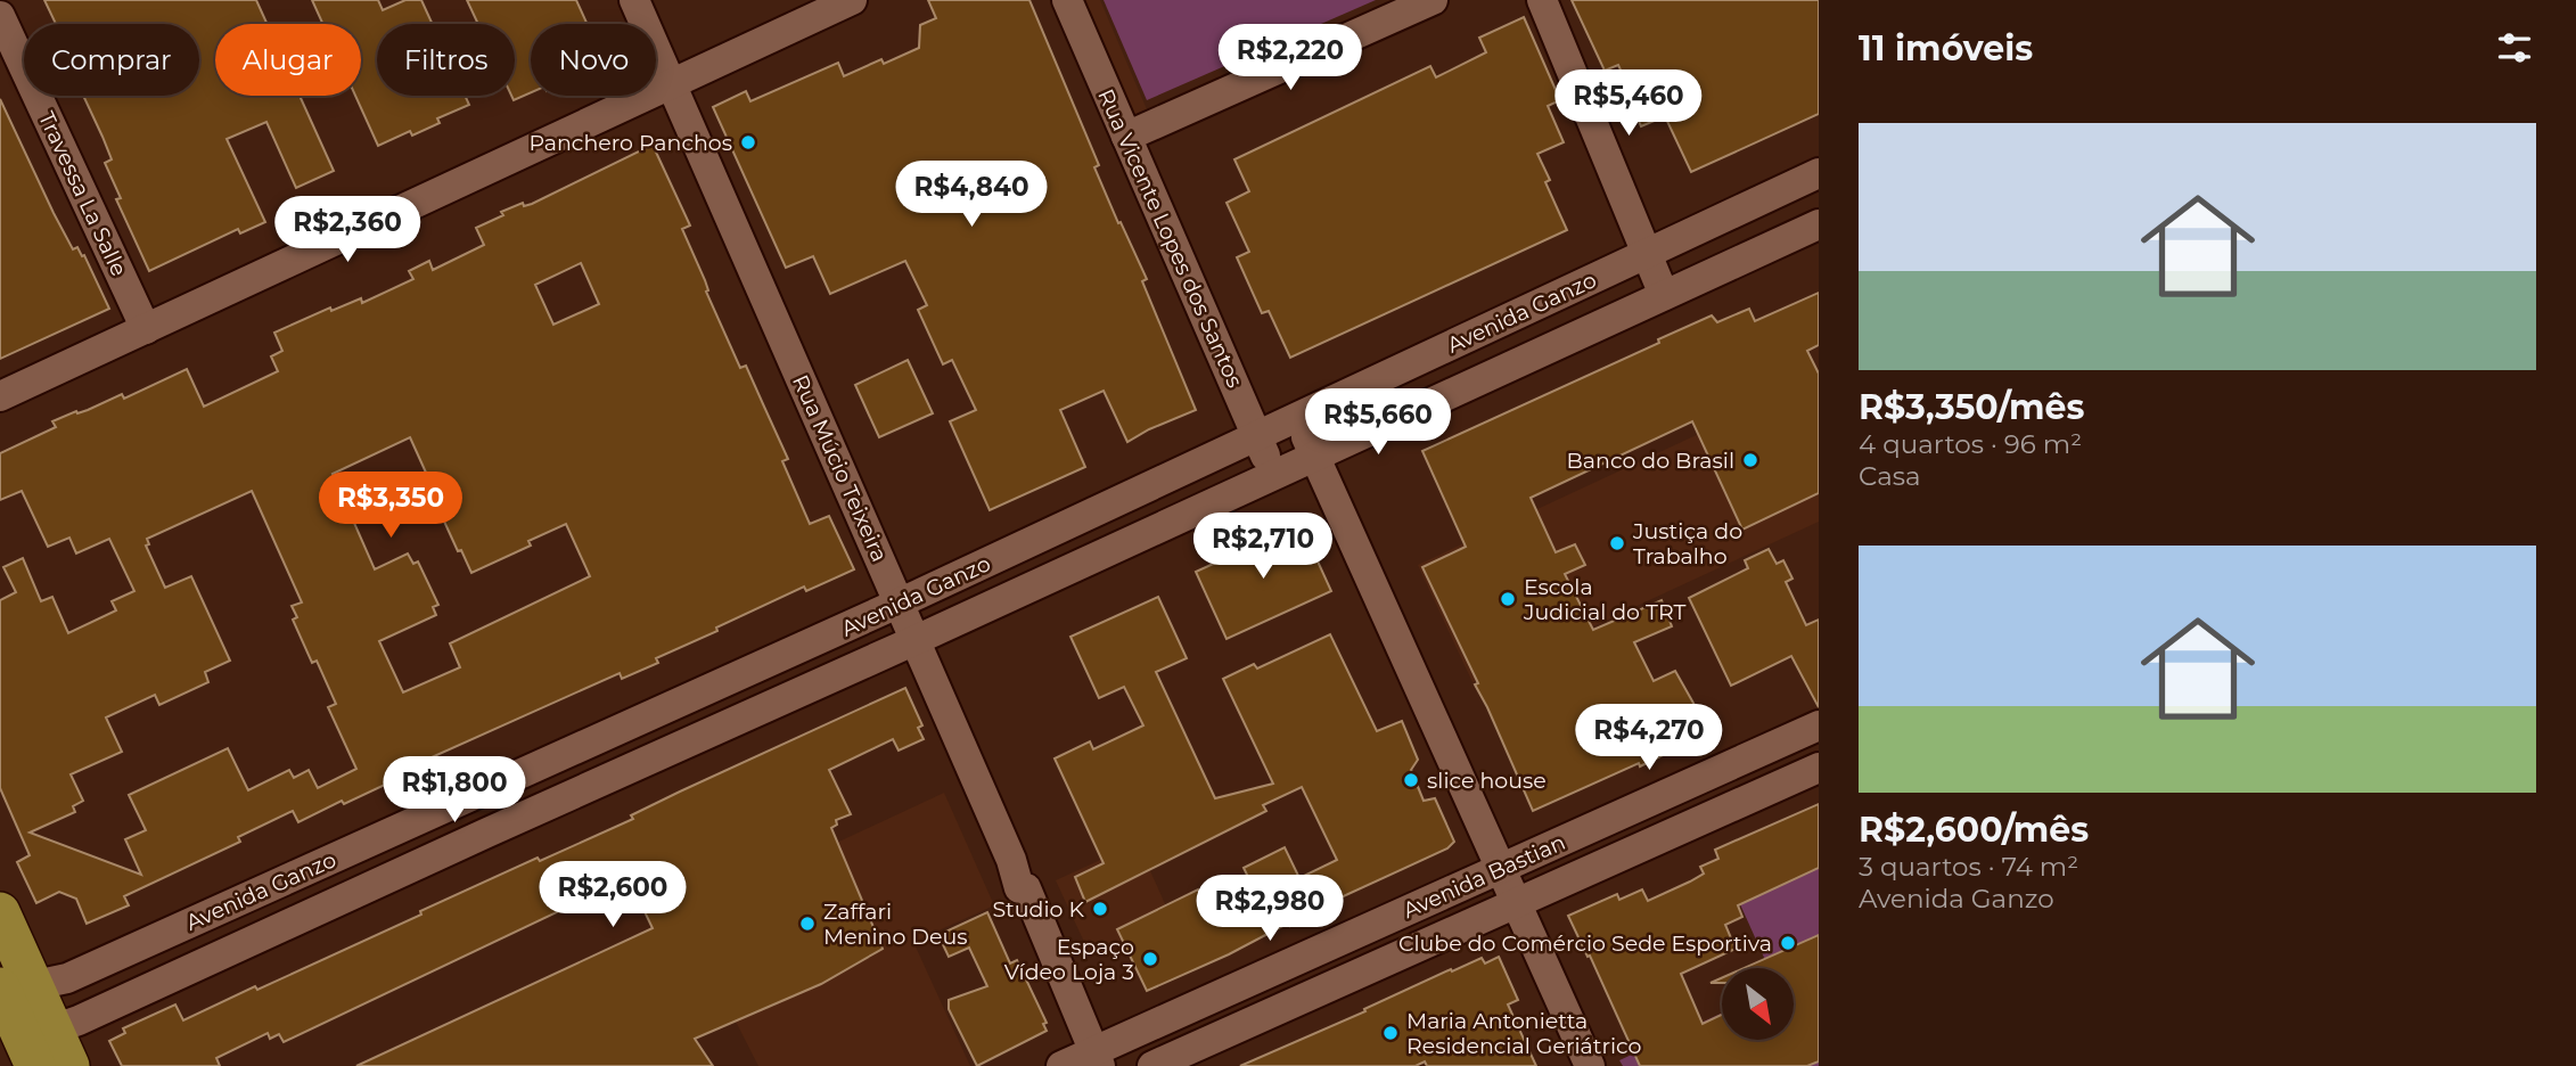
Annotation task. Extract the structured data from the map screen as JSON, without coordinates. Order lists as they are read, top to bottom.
{
  "streets": {
    "street": [
      "Travessa La Salle",
      "Rua Vicente Lopes dos Santos",
      "Avenida Ganzo",
      "Rua Múcio Teixeira",
      "Avenida Bastian"
    ]
  },
  "crossings": [
    ["Rua Vicente Lopes dos Santos", "Avenida Ganzo"],
    ["Avenida Ganzo", "Rua Múcio Teixeira"],
    ["Rua Múcio Teixeira", "Avenida Bastian"]
  ],
  "places": [
    "Panchero Panchos",
    "Banco do Brasil",
    "Justiça do Trabalho",
    "Escola Judicial do TRT",
    "slice house",
    "Studio K",
    "Zaffari Menino Deus",
    "Clube do Comércio Sede Esportiva",
    "Espaço Vídeo Loja 3",
    "Maria Antonietta Residencial Geriátrico"
  ],
  "north": "bottom right",
  "page": {
    "heading": "11 imóveis",
    "price": [
      "R$2,220",
      "R$5,460",
      "R$4,840",
      "R$2,360",
      "R$5,660",
      "R$3,350",
      "R$2,710",
      "R$4,270",
      "R$1,800",
      "R$2,600",
      "R$2,980"
    ],
    "chip": [
      "Comprar",
      "Alugar",
      "Filtros",
      "Novo"
    ],
    "list": [
      {
        "name": "R$3,350/mês",
        "note": "4 quartos · 96 m² · Casa"
      },
      {
        "name": "R$2,600/mês",
        "note": "3 quartos · 74 m² · Avenida Ganzo"
      }
    ]
  }
}
